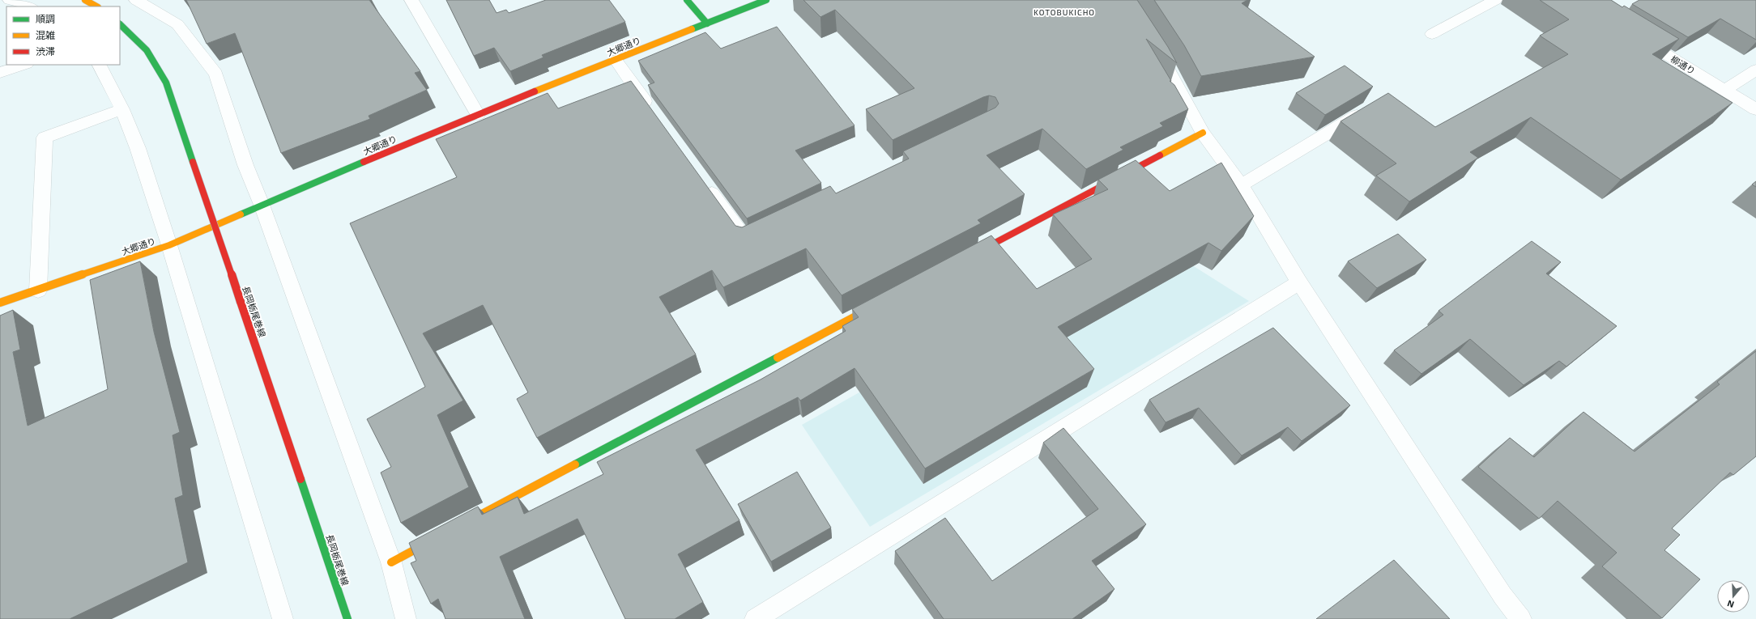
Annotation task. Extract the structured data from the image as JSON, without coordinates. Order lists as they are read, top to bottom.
{
  "streets": {
    "street": ["大郷通り", "柳通り", "長岡栃尾巻線"]
  },
  "districts": ["KOTOBUKICHO"],
  "legend": ["順調", "混雑", "渋滞"],
  "north": "bottom"
}
